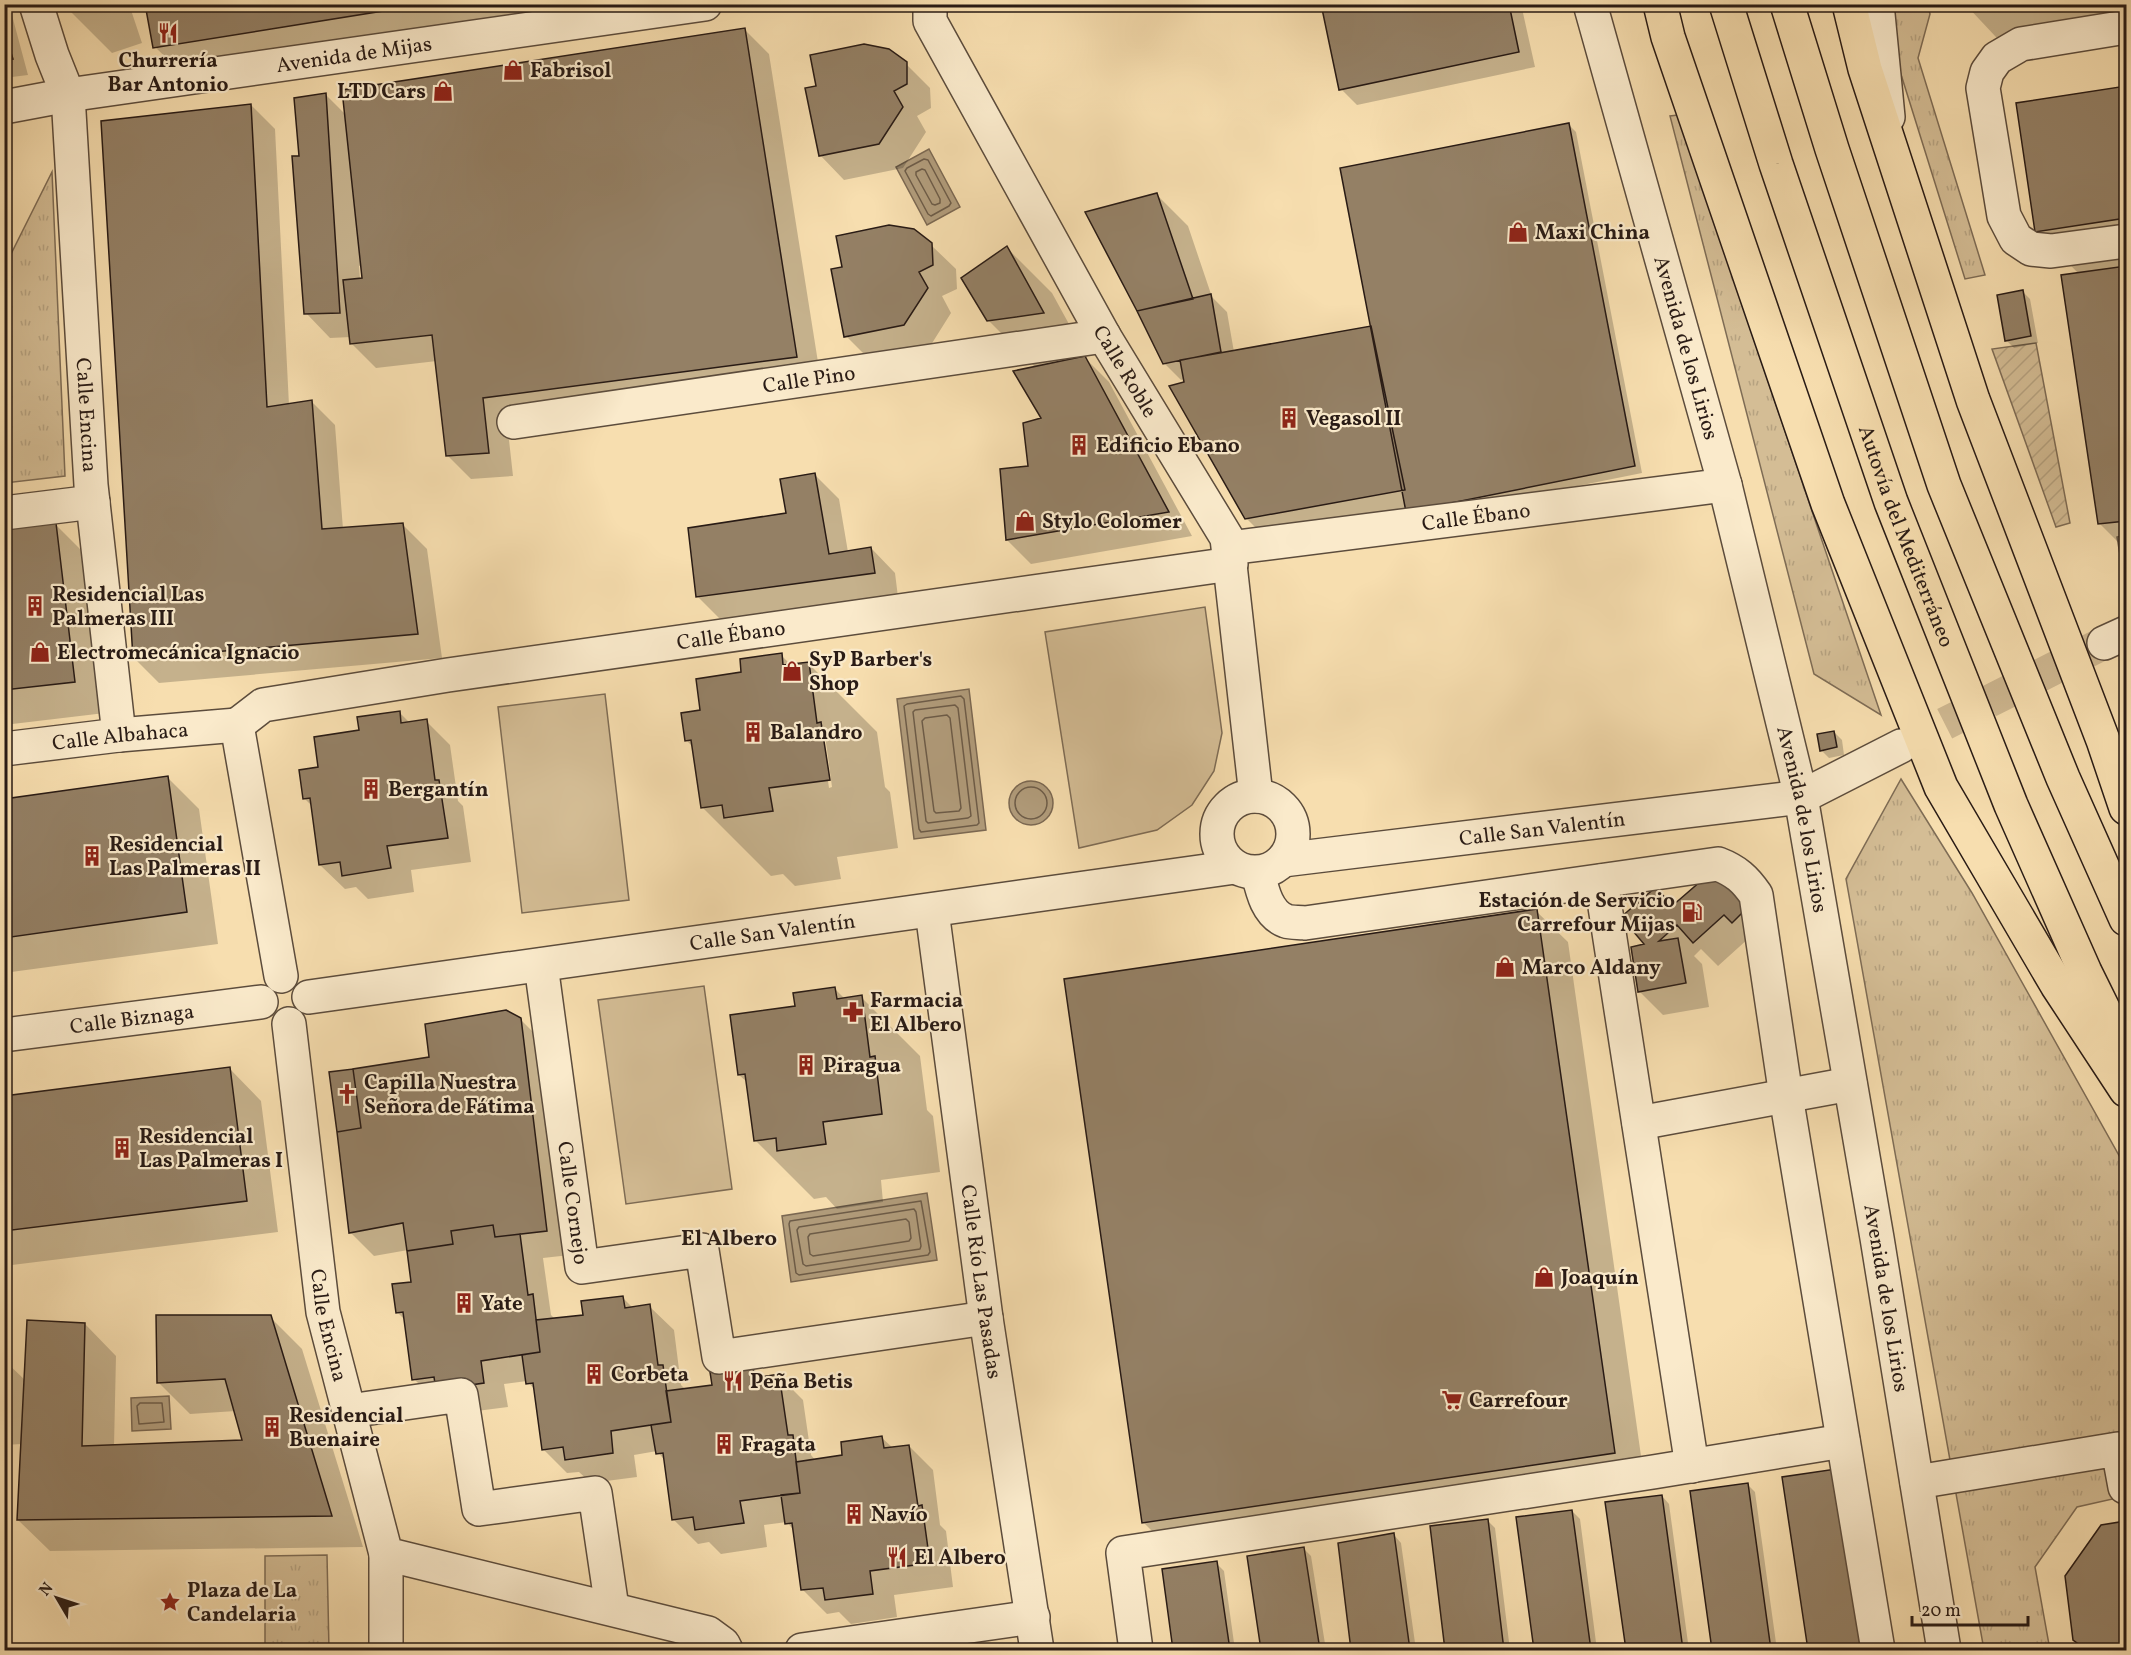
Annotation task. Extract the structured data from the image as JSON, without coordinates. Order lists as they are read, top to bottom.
{
  "streets": {
    "highway": ["Autovía del Mediterráneo"],
    "street": [
      "Avenida de Mijas",
      "Avenida de los Lirios",
      "Calle Roble",
      "Calle Pino",
      "Calle Encina",
      "Calle Ébano",
      "Calle Albahaca",
      "Calle San Valentín",
      "Calle Biznaga",
      "Calle Cornejo",
      "Calle Río Las Pasadas"
    ]
  },
  "crossings": [
    ["Avenida de Mijas", "Calle Encina"],
    ["Avenida de los Lirios", "Calle Ébano"],
    ["Avenida de los Lirios", "Calle San Valentín"],
    ["Calle Roble", "Calle Pino"],
    ["Calle Roble", "Calle Ébano"],
    ["Calle Roble", "Calle San Valentín"],
    ["Calle Encina", "Calle Albahaca"],
    ["Calle Encina", "Calle San Valentín"],
    ["Calle Encina", "Calle Biznaga"],
    ["Calle Ébano", "Calle Albahaca"],
    ["Calle San Valentín", "Calle Biznaga"],
    ["Calle San Valentín", "Calle Cornejo"],
    ["Calle San Valentín", "Calle Río Las Pasadas"],
    ["Calle Cornejo", "Calle Río Las Pasadas"]
  ],
  "districts": ["El Albero"],
  "places": {
    "restaurant": ["Churrería Bar Antonio", "Peña Betis", "El Albero"],
    "shop": [
      "Fabrisol",
      "LTD Cars",
      "Maxi China",
      "Stylo Colomer",
      "Electromecánica Ignacio",
      "SyP Barber's Shop",
      "Marco Aldany",
      "Joaquín"
    ],
    "building": [
      "Vegasol II",
      "Edificio Ebano",
      "Residencial Las Palmeras III",
      "Balandro",
      "Bergantín",
      "Residencial Las Palmeras II",
      "Piragua",
      "Residencial Las Palmeras I",
      "Yate",
      "Corbeta",
      "Residencial Buenaire",
      "Fragata",
      "Navío"
    ],
    "fuel station": ["Estación de Servicio Carrefour Mijas"],
    "pharmacy": ["Farmacia El Albero"],
    "church": ["Capilla Nuestra Señora de Fátima"],
    "supermarket": ["Carrefour"],
    "place": ["Plaza de La Candelaria"]
  },
  "scale_bar": "20 m",
  "north": "top left"
}
